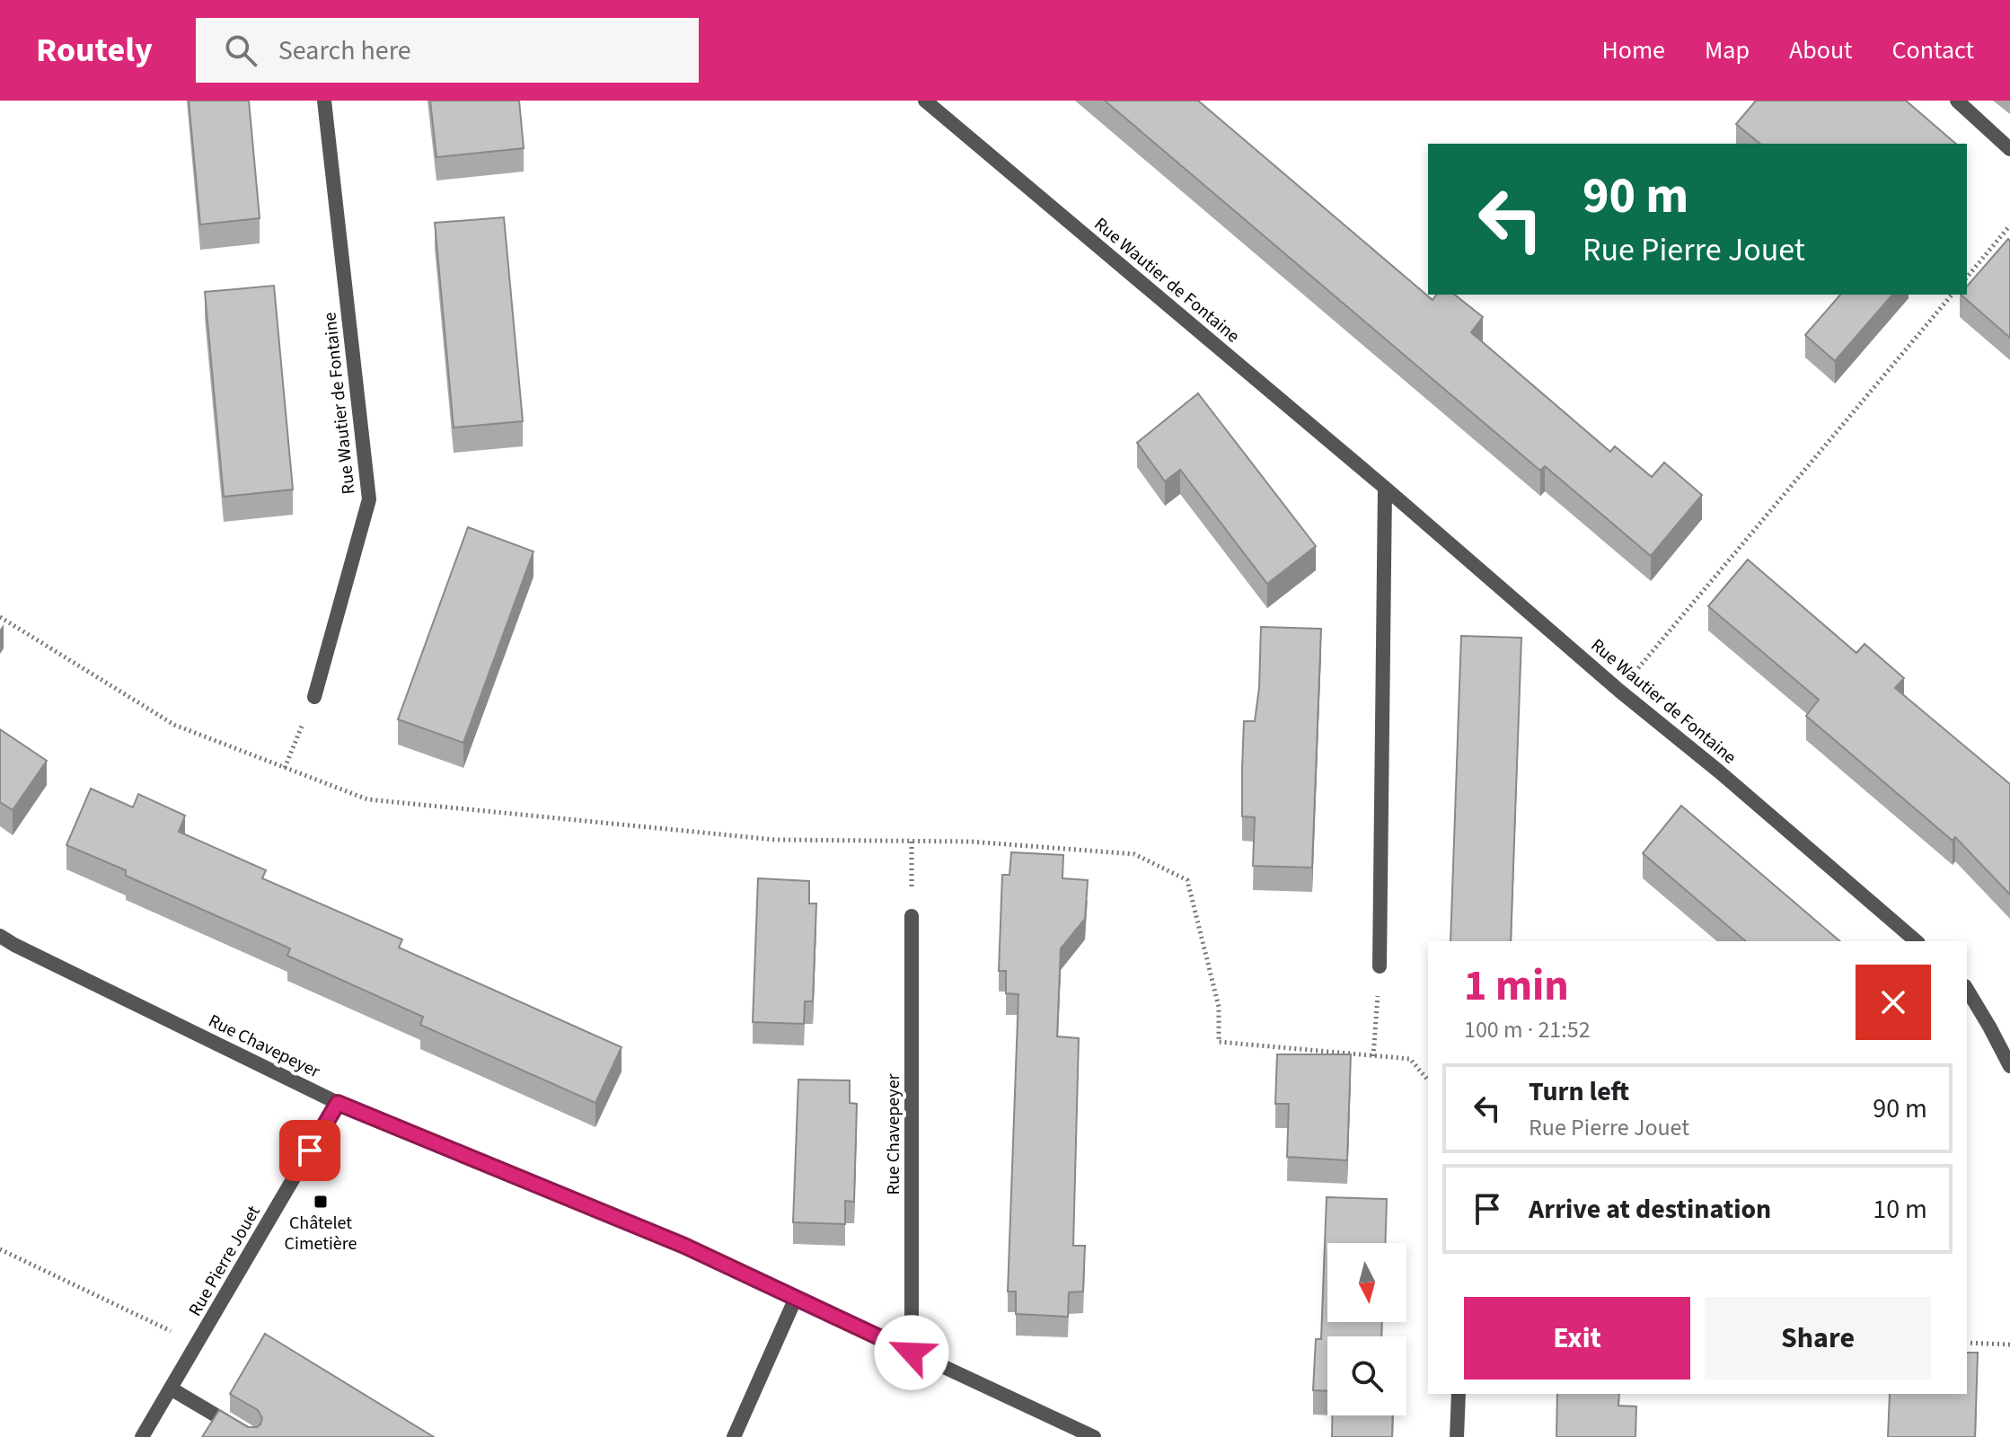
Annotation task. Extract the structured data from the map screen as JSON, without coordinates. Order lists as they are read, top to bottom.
{
  "streets": {
    "street": ["Rue Wautier de Fontaine", "Rue Chavepeyer", "Rue Pierre Jouet"]
  },
  "crossings": [
    ["Rue Chavepeyer", "Rue Pierre Jouet"]
  ],
  "places": {
    "transit": ["Châtelet Cimetière"]
  },
  "north": "bottom",
  "page": {
    "header": "Routely",
    "search": "Search here",
    "nav": [
      "Home",
      "Map",
      "About",
      "Contact"
    ],
    "turn": ["90 m", "Rue Pierre Jouet"],
    "heading": ["1 min", "100 m · 21:52"],
    "list": [
      {
        "name": "Turn left",
        "note": "Rue Pierre Jouet",
        "value": "90 m"
      },
      {
        "name": "Arrive at destination",
        "value": "10 m"
      }
    ],
    "buttons": ["Exit", "Share"]
  }
}
